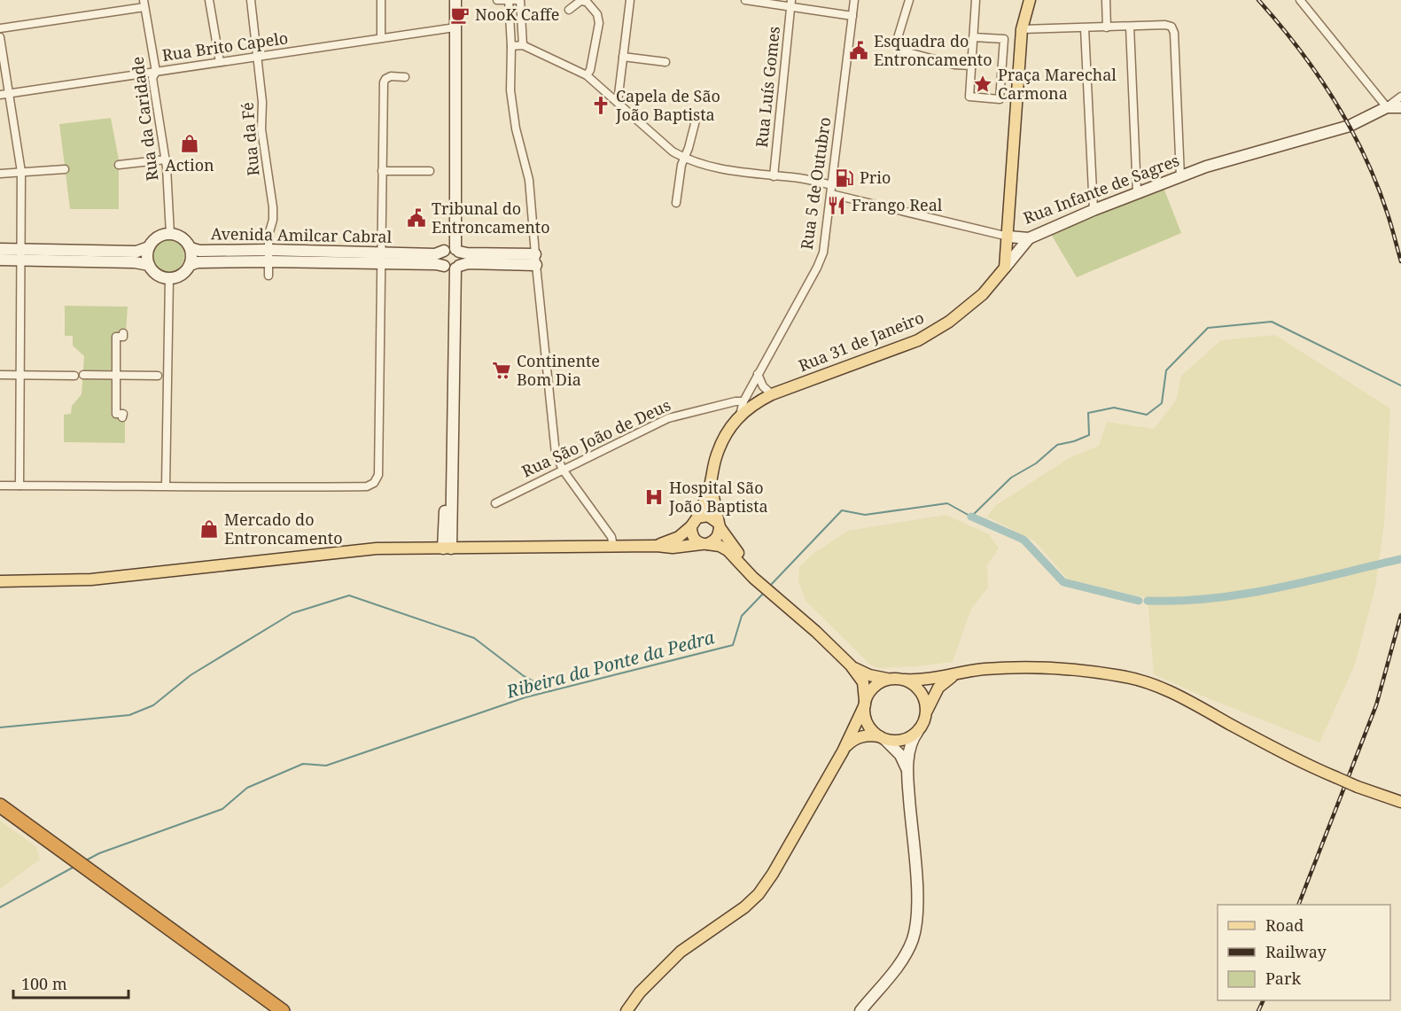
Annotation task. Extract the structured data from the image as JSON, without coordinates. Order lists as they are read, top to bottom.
{
  "streets": {
    "main road": ["Rua 31 de Janeiro"],
    "street": [
      "Rua Brito Capelo",
      "Rua Luís Gomes",
      "Rua da Caridade",
      "Rua da Fé",
      "Rua 5 de Outubro",
      "Rua Infante de Sagres",
      "Avenida Amilcar Cabral",
      "Rua São João de Deus"
    ]
  },
  "crossings": [
    ["Rua Brito Capelo", "Rua da Caridade"],
    ["Rua Brito Capelo", "Rua da Fé"],
    ["Rua da Caridade", "Avenida Amilcar Cabral"],
    ["Rua da Fé", "Avenida Amilcar Cabral"],
    ["Rua 5 de Outubro", "Rua Infante de Sagres"],
    ["Rua 5 de Outubro", "Rua 31 de Janeiro"],
    ["Rua 5 de Outubro", "Rua São João de Deus"],
    ["Rua Infante de Sagres", "Rua 31 de Janeiro"]
  ],
  "water": ["Ribeira da Ponte da Pedra"],
  "places": {
    "cafe": ["NooK Caffe"],
    "public building": ["Esquadra do Entroncamento", "Tribunal do Entroncamento"],
    "place": ["Praça Marechal Carmona"],
    "church": ["Capela de São João Baptista"],
    "shop": ["Action", "Mercado do Entroncamento"],
    "fuel station": ["Prio"],
    "restaurant": ["Frango Real"],
    "supermarket": ["Continente Bom Dia"],
    "hospital": ["Hospital São João Baptista"]
  },
  "legend": ["Road", "Railway", "Park"],
  "scale_bar": "100 m"
}
